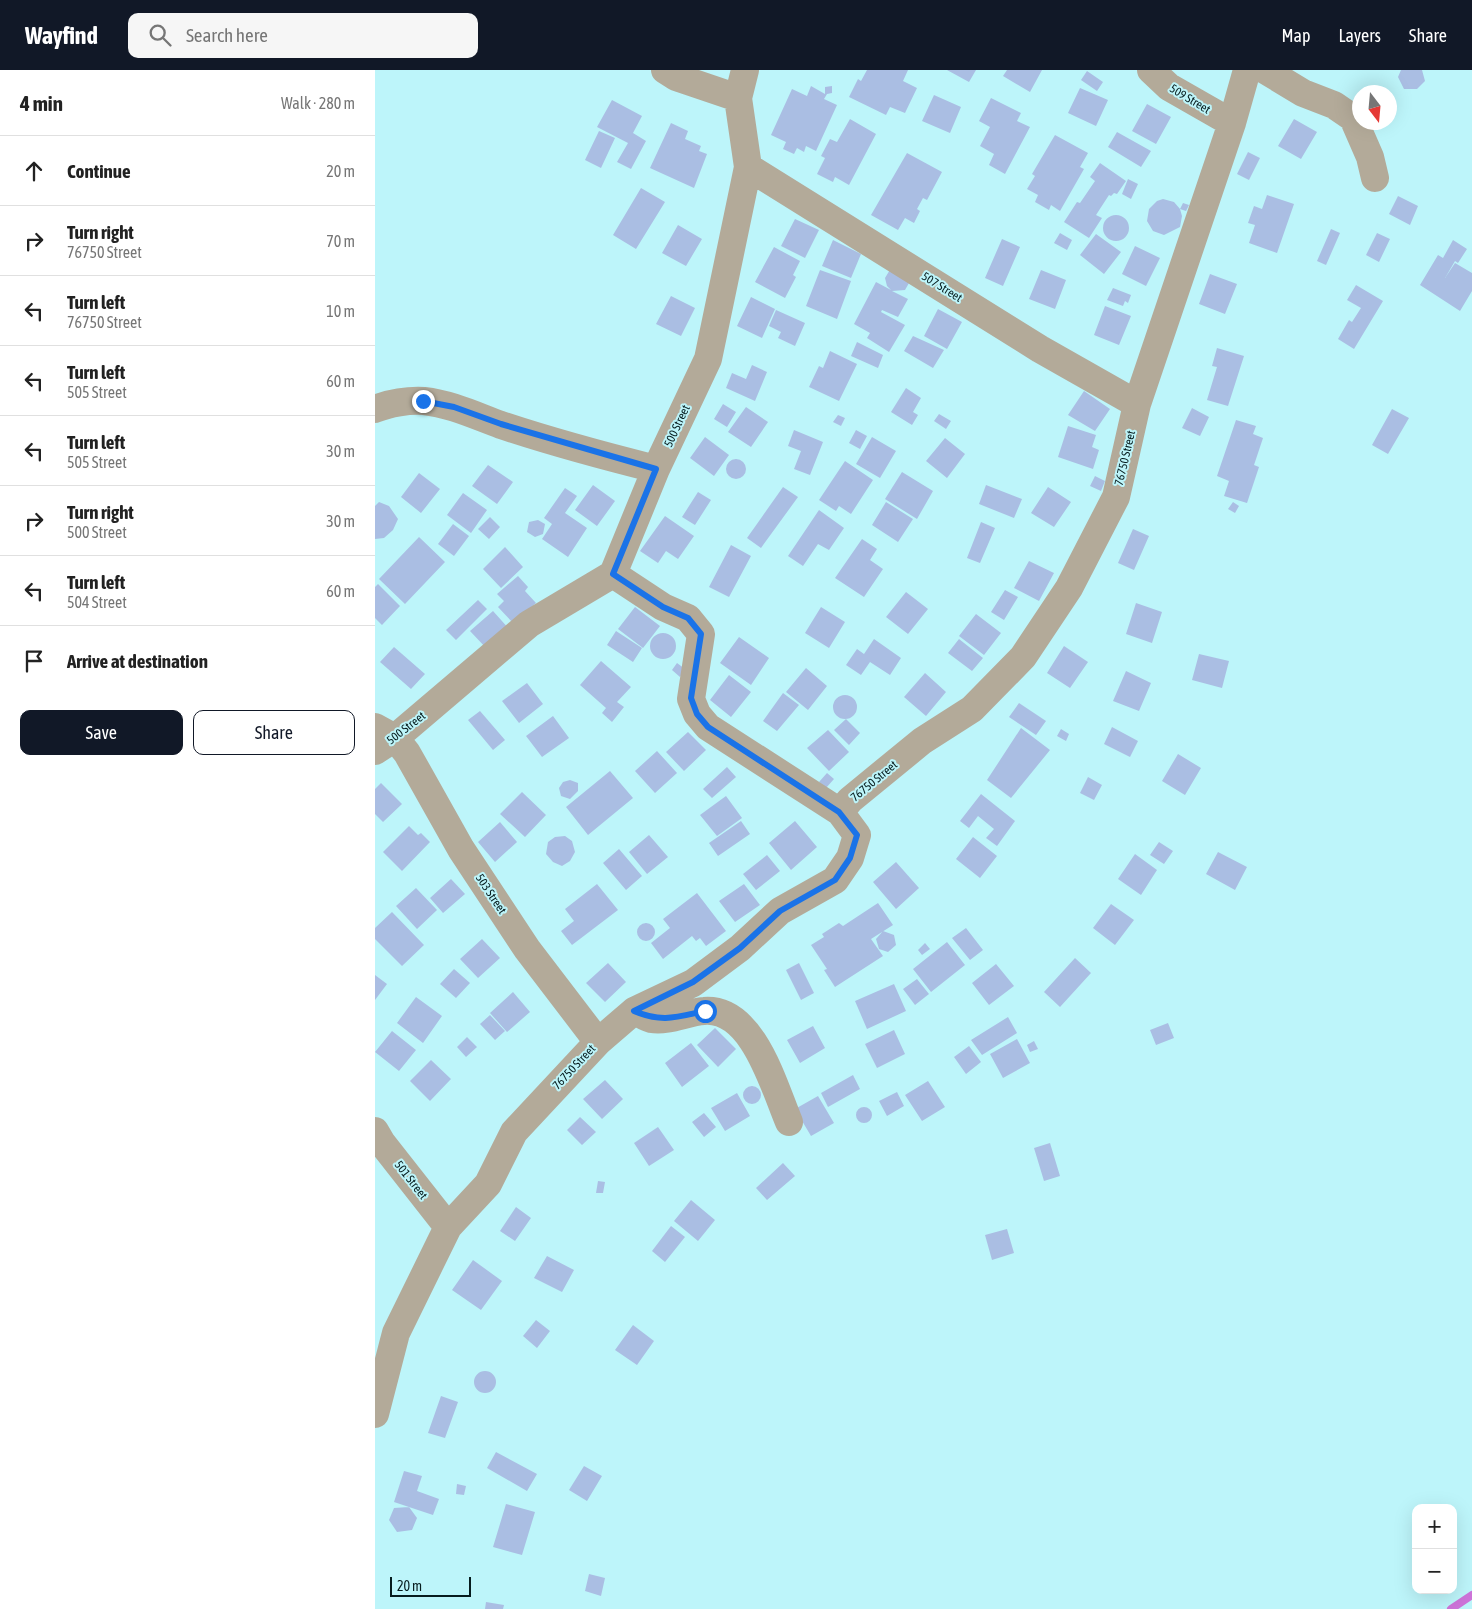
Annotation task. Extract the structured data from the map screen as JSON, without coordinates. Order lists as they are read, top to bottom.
{
  "streets": {
    "street": [
      "509 Street",
      "507 Street",
      "500 Street",
      "76750 Street",
      "503 Street",
      "501 Street"
    ]
  },
  "crossings": [
    ["509 Street", "76750 Street"],
    ["507 Street", "500 Street"],
    ["507 Street", "76750 Street"],
    ["500 Street", "503 Street"],
    ["76750 Street", "503 Street"],
    ["76750 Street", "501 Street"]
  ],
  "scale_bar": "20 m",
  "north": "bottom",
  "page": {
    "header": "Wayfind",
    "search": "Search here",
    "nav": ["Map", "Layers", "Share"],
    "heading": ["4 min", "Walk · 280 m"],
    "list": [
      ["Continue", "20 m"],
      ["Turn right", "76750 Street", "70 m"],
      ["Turn left", "76750 Street", "10 m"],
      ["Turn left", "505 Street", "60 m"],
      ["Turn left", "505 Street", "30 m"],
      ["Turn right", "500 Street", "30 m"],
      ["Turn left", "504 Street", "60 m"],
      "Arrive at destination"
    ],
    "buttons": ["Save", "Share"],
    "map_buttons": ["+", "−"],
    "scale": "20 m"
  }
}
